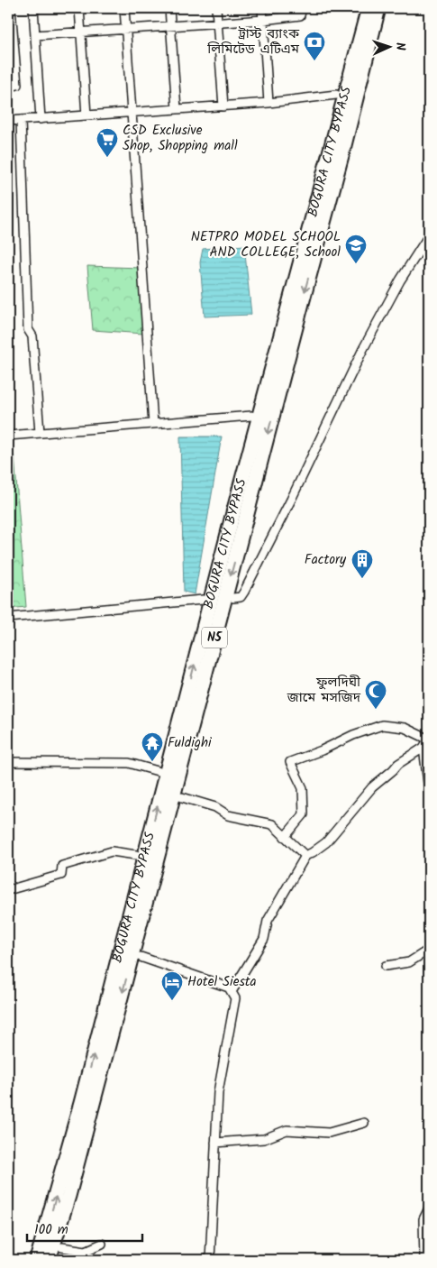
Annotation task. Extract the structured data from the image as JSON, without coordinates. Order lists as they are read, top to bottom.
{
  "streets": {
    "highway": ["BOGURA CITY BYPASS", "N5"]
  },
  "places": {
    "bank": ["ট্রাস্ট ব্যাংক লিমিটেড এটিএম"],
    "supermarket": ["CSD Exclusive Shop, Shopping mall"],
    "school or university": ["NETPRO MODEL SCHOOL AND COLLEGE, School"],
    "building": ["Factory"],
    "mosque": ["ফুলদিঘী জামে মসজিদ"],
    "temple": ["Fuldighi"],
    "hotel": ["Hotel Siesta"]
  },
  "scale_bar": "100 m",
  "north": "right"
}
